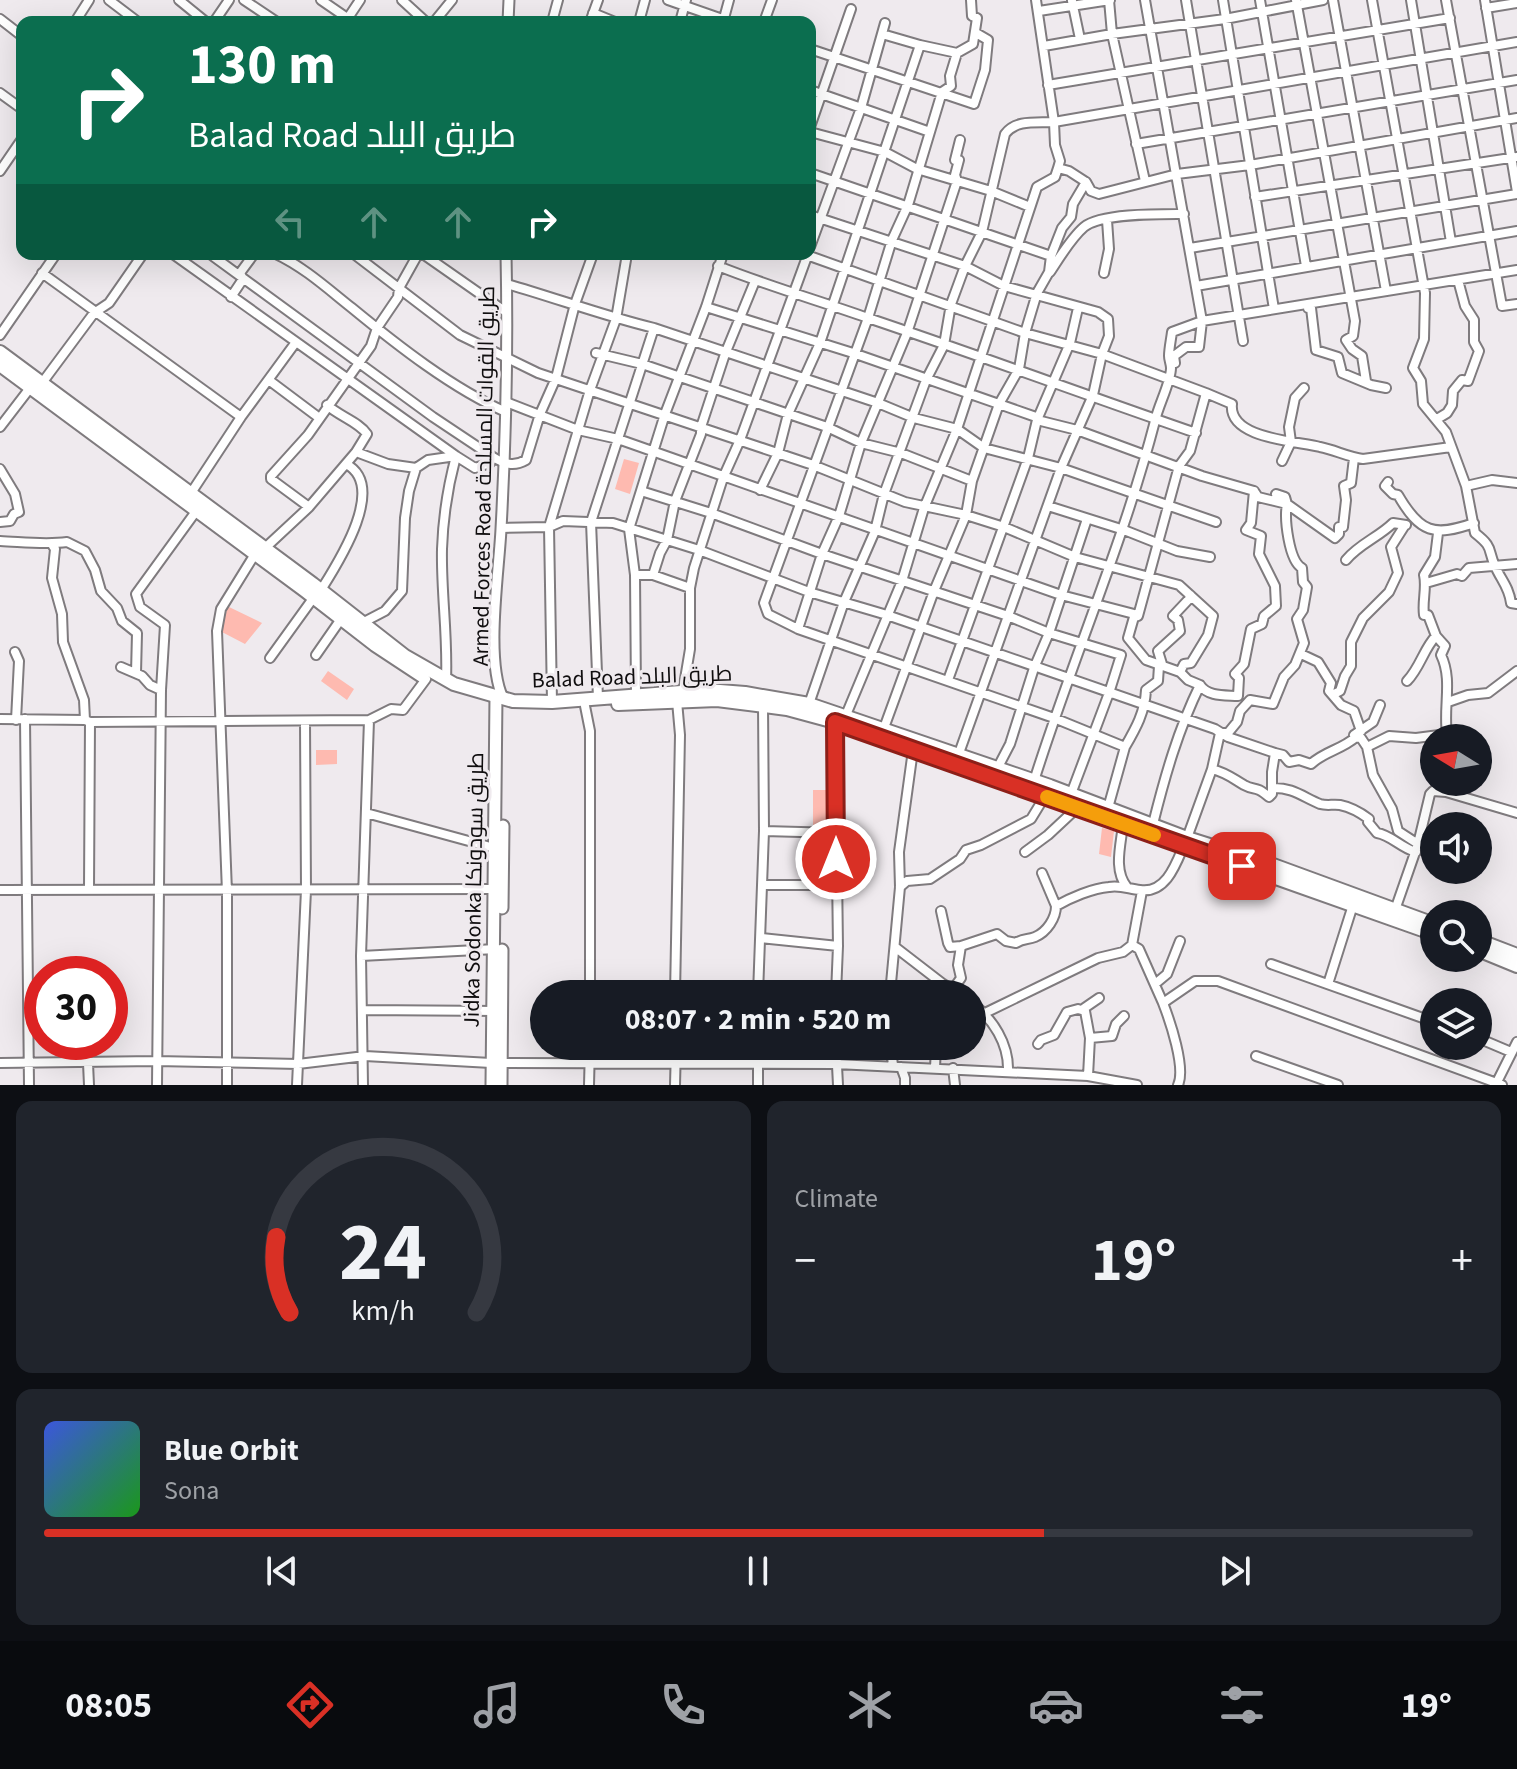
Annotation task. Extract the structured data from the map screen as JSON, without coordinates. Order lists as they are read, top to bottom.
{
  "streets": {
    "highway": ["Balad Road طريق البلد"],
    "main road": ["Jidka Sodonka طريق سودونكا"],
    "street": ["Armed Forces Road طريق القوات المسلحة"]
  },
  "crossings": [
    ["Armed Forces Road طريق القوات المسلحة", "Balad Road طريق البلد"],
    ["Armed Forces Road طريق القوات المسلحة", "Jidka Sodonka طريق سودونكا"],
    ["Balad Road طريق البلد", "Jidka Sodonka طريق سودونكا"]
  ],
  "north": "left",
  "page": {
    "turn": ["130 m", "Balad Road طريق البلد"],
    "limit": "30",
    "trip": "08:07 · 2 min · 520 m",
    "tile": "Climate",
    "heat": ["−", "19°", "+"],
    "song": ["Blue Orbit", "Sona"],
    "tabs": ["08:05", "19°"],
    "gauge": ["24", "km/h"]
  }
}
